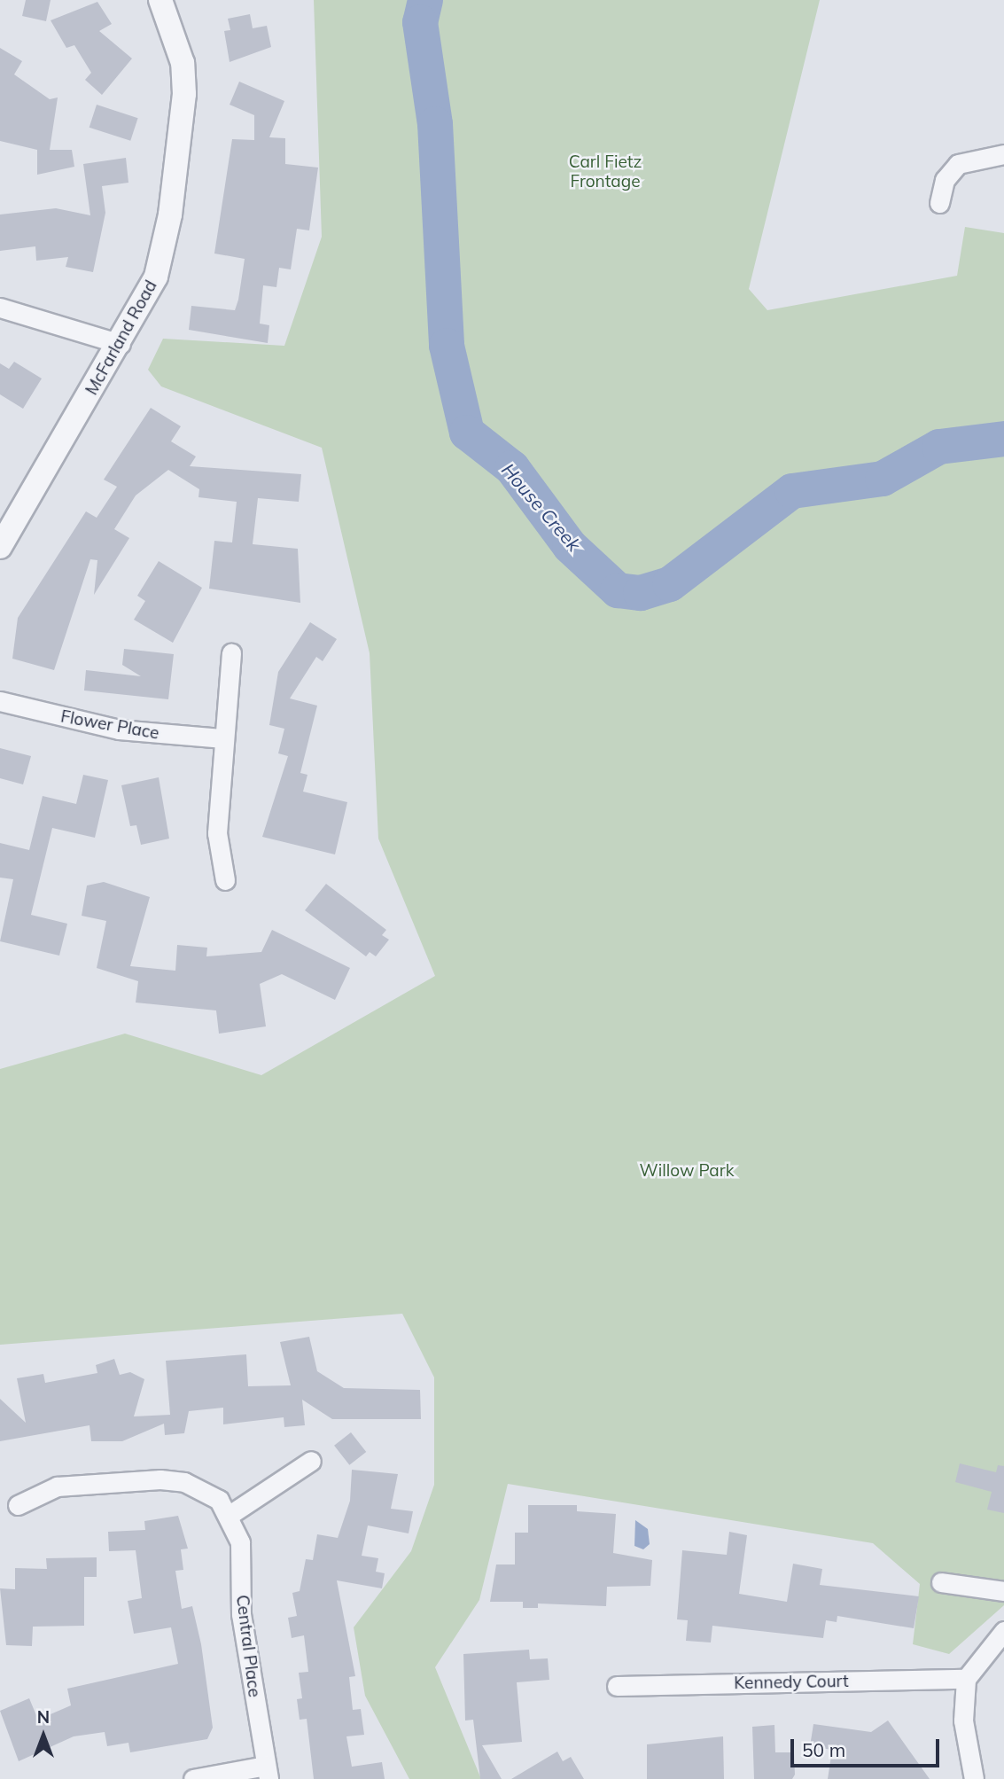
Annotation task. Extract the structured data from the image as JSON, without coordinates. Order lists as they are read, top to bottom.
{
  "streets": {
    "street": [
      "McFarland Road",
      "Flower Place",
      "Central Place",
      "Kennedy Court"
    ]
  },
  "water": ["House Creek"],
  "parks": ["Carl Fietz Frontage", "Willow Park"],
  "scale_bar": "50 m",
  "north": "top"
}
